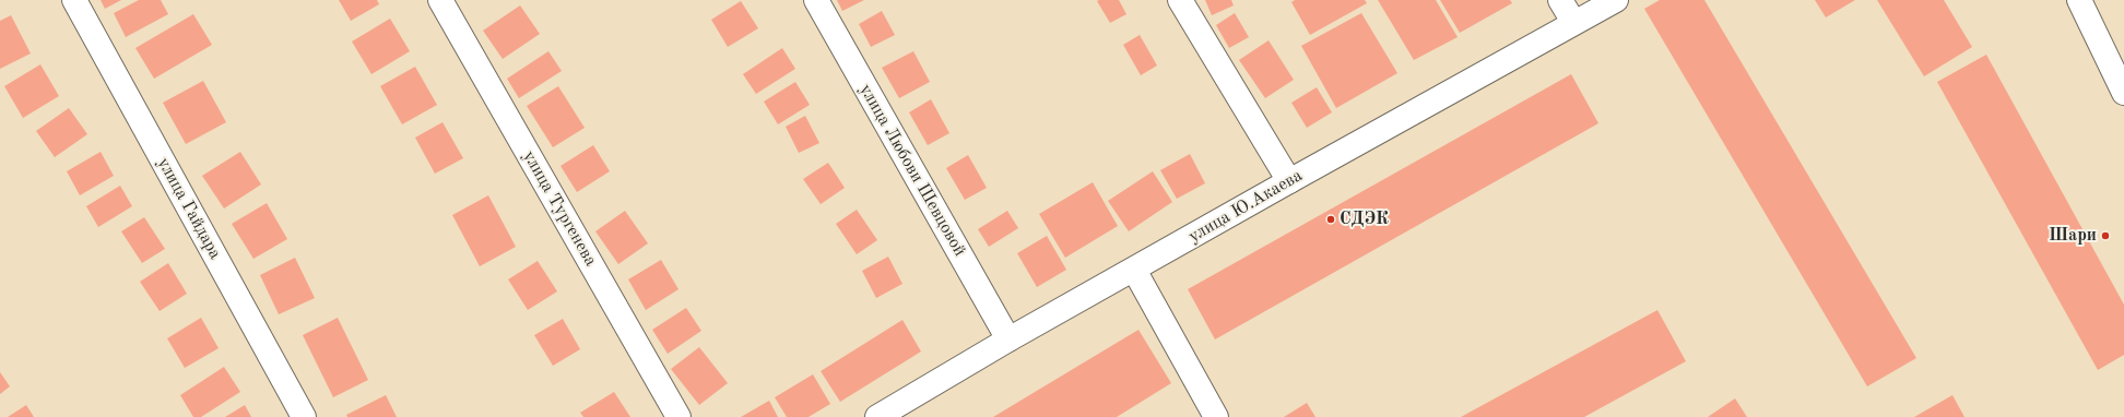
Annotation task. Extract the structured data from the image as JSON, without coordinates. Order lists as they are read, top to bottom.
{
  "streets": {
    "street": [
      "улица Любови Шевцовой",
      "улица Ю.Акаева",
      "улица Гайдара",
      "улица Тургенева"
    ]
  },
  "crossings": [
    ["улица Любови Шевцовой", "улица Ю.Акаева"]
  ],
  "places": ["СДЭК", "Шари"]
}
